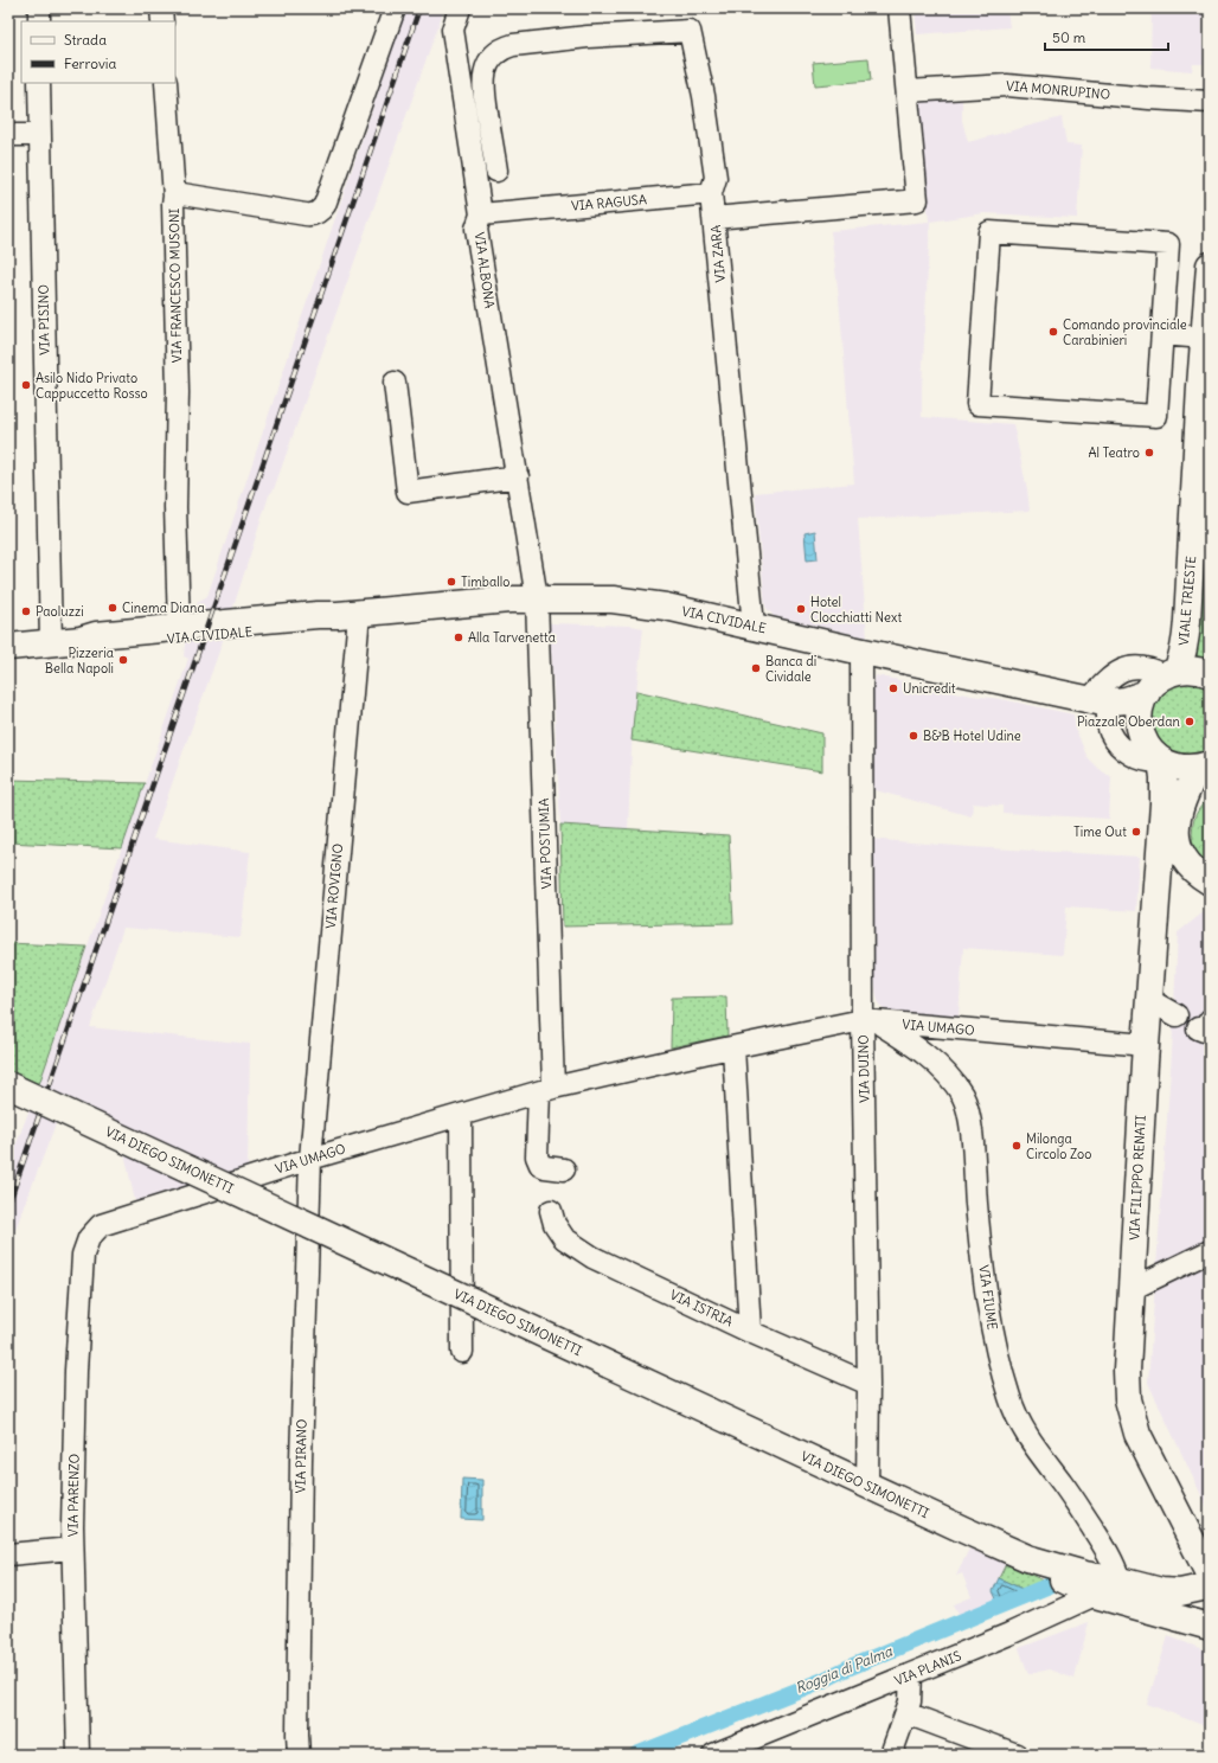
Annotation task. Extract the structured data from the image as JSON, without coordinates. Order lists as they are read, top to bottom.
{
  "streets": {
    "main road": [
      "VIALE TRIESTE",
      "VIA CIVIDALE",
      "VIA DIEGO SIMONETTI",
      "VIA FILIPPO RENATI",
      "VIA PLANIS"
    ],
    "street": [
      "VIA MONRUPINO",
      "VIA RAGUSA",
      "VIA ZARA",
      "VIA ALBONA",
      "VIA FRANCESCO MUSONI",
      "VIA PISINO",
      "VIA POSTUMIA",
      "VIA ROVIGNO",
      "VIA UMAGO",
      "VIA DUINO",
      "VIA FIUME",
      "VIA ISTRIA",
      "VIA PIRANO",
      "VIA PARENZO"
    ]
  },
  "crossings": [
    ["VIA MONRUPINO", "VIA ZARA"],
    ["VIA RAGUSA", "VIA ALBONA"],
    ["VIA ZARA", "VIA CIVIDALE"],
    ["VIA ALBONA", "VIA CIVIDALE"],
    ["VIA ALBONA", "VIA POSTUMIA"],
    ["VIA FRANCESCO MUSONI", "VIA CIVIDALE"],
    ["VIA PISINO", "VIA CIVIDALE"],
    ["VIA CIVIDALE", "VIA POSTUMIA"],
    ["VIA CIVIDALE", "VIA ROVIGNO"],
    ["VIA CIVIDALE", "VIA DUINO"],
    ["VIA POSTUMIA", "VIA UMAGO"],
    ["VIA ROVIGNO", "VIA UMAGO"],
    ["VIA ROVIGNO", "VIA PIRANO"],
    ["VIA UMAGO", "VIA DUINO"],
    ["VIA UMAGO", "VIA FILIPPO RENATI"],
    ["VIA UMAGO", "VIA FIUME"],
    ["VIA UMAGO", "VIA PIRANO"],
    ["VIA UMAGO", "VIA PARENZO"],
    ["VIA DUINO", "VIA DIEGO SIMONETTI"],
    ["VIA DUINO", "VIA FIUME"],
    ["VIA DUINO", "VIA ISTRIA"],
    ["VIA DIEGO SIMONETTI", "VIA FIUME"],
    ["VIA DIEGO SIMONETTI", "VIA PLANIS"],
    ["VIA FILIPPO RENATI", "VIA PLANIS"],
    ["VIA FIUME", "VIA PLANIS"]
  ],
  "water": ["Roggia di Palma"],
  "places": [
    "Comando provinciale Carabinieri",
    "Asilo Nido Privato Cappuccetto Rosso",
    "Al Teatro",
    "Timballo",
    "Cinema Diana",
    "Hotel Clocchiatti Next",
    "Paoluzzi",
    "Alla Tarvenetta",
    "Pizzeria Bella Napoli",
    "Banca di Cividale",
    "Unicredit",
    "Piazzale Oberdan",
    "B&B Hotel Udine",
    "Time Out",
    "Milonga Circolo Zoo"
  ],
  "legend": ["Strada", "Ferrovia"],
  "scale_bar": "50 m"
}
